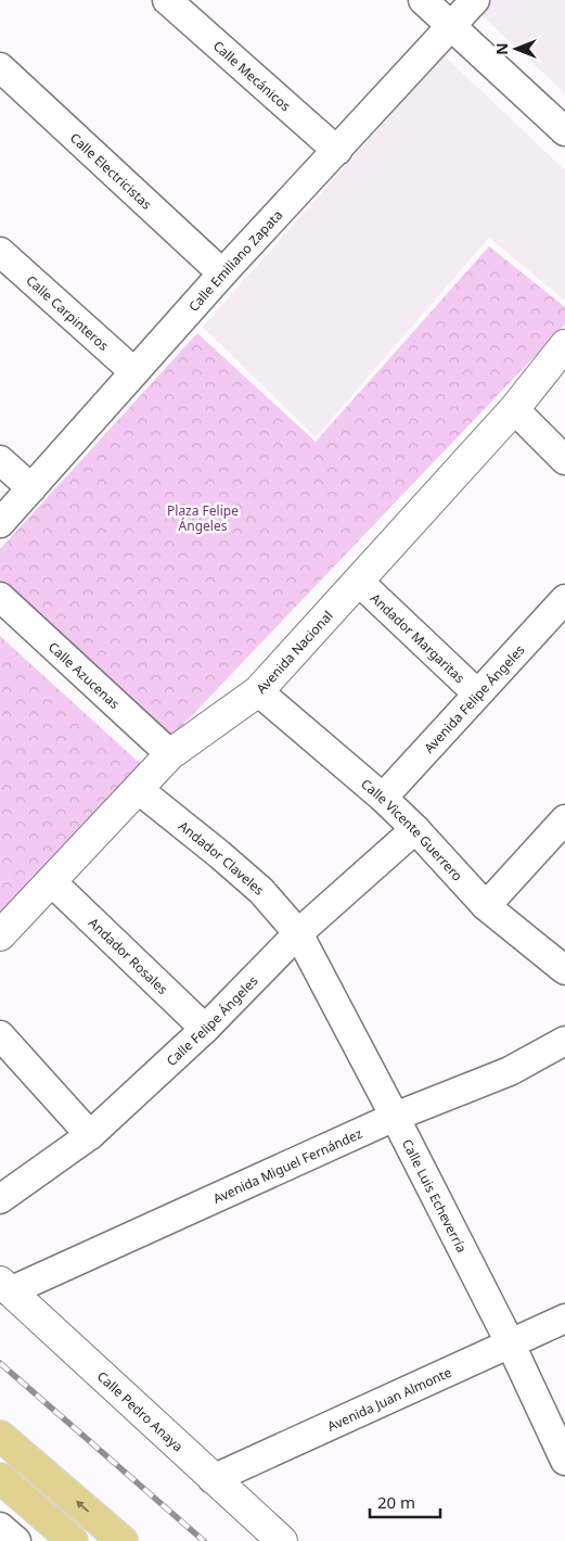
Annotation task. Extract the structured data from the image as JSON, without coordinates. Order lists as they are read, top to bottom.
{
  "streets": {
    "street": [
      "Calle Mecánicos",
      "Calle Electricistas",
      "Calle Emiliano Zapata",
      "Calle Carpinteros",
      "Andador Margaritas",
      "Avenida Nacional",
      "Calle Azucenas",
      "Avenida Felipe Ángeles",
      "Calle Vicente Guerrero",
      "Andador Claveles",
      "Andador Rosales",
      "Calle Felipe Ángeles",
      "Avenida Miguel Fernández",
      "Calle Luis Echeverría",
      "Avenida Juan Almonte",
      "Calle Pedro Anaya"
    ]
  },
  "crossings": [
    ["Calle Mecánicos", "Calle Emiliano Zapata"],
    ["Calle Electricistas", "Calle Emiliano Zapata"],
    ["Calle Emiliano Zapata", "Calle Carpinteros"],
    ["Andador Margaritas", "Avenida Nacional"],
    ["Andador Margaritas", "Avenida Felipe Ángeles"],
    ["Avenida Nacional", "Calle Azucenas"],
    ["Avenida Nacional", "Calle Vicente Guerrero"],
    ["Avenida Nacional", "Andador Claveles"],
    ["Avenida Nacional", "Andador Rosales"],
    ["Avenida Felipe Ángeles", "Calle Vicente Guerrero"],
    ["Calle Vicente Guerrero", "Calle Felipe Ángeles"],
    ["Andador Claveles", "Calle Felipe Ángeles"],
    ["Andador Claveles", "Calle Luis Echeverría"],
    ["Andador Rosales", "Calle Felipe Ángeles"],
    ["Calle Felipe Ángeles", "Calle Luis Echeverría"],
    ["Avenida Miguel Fernández", "Calle Luis Echeverría"],
    ["Avenida Miguel Fernández", "Calle Pedro Anaya"],
    ["Calle Luis Echeverría", "Avenida Juan Almonte"],
    ["Avenida Juan Almonte", "Calle Pedro Anaya"]
  ],
  "parks": ["Plaza Felipe Ángeles"],
  "scale_bar": "20 m",
  "north": "left"
}
